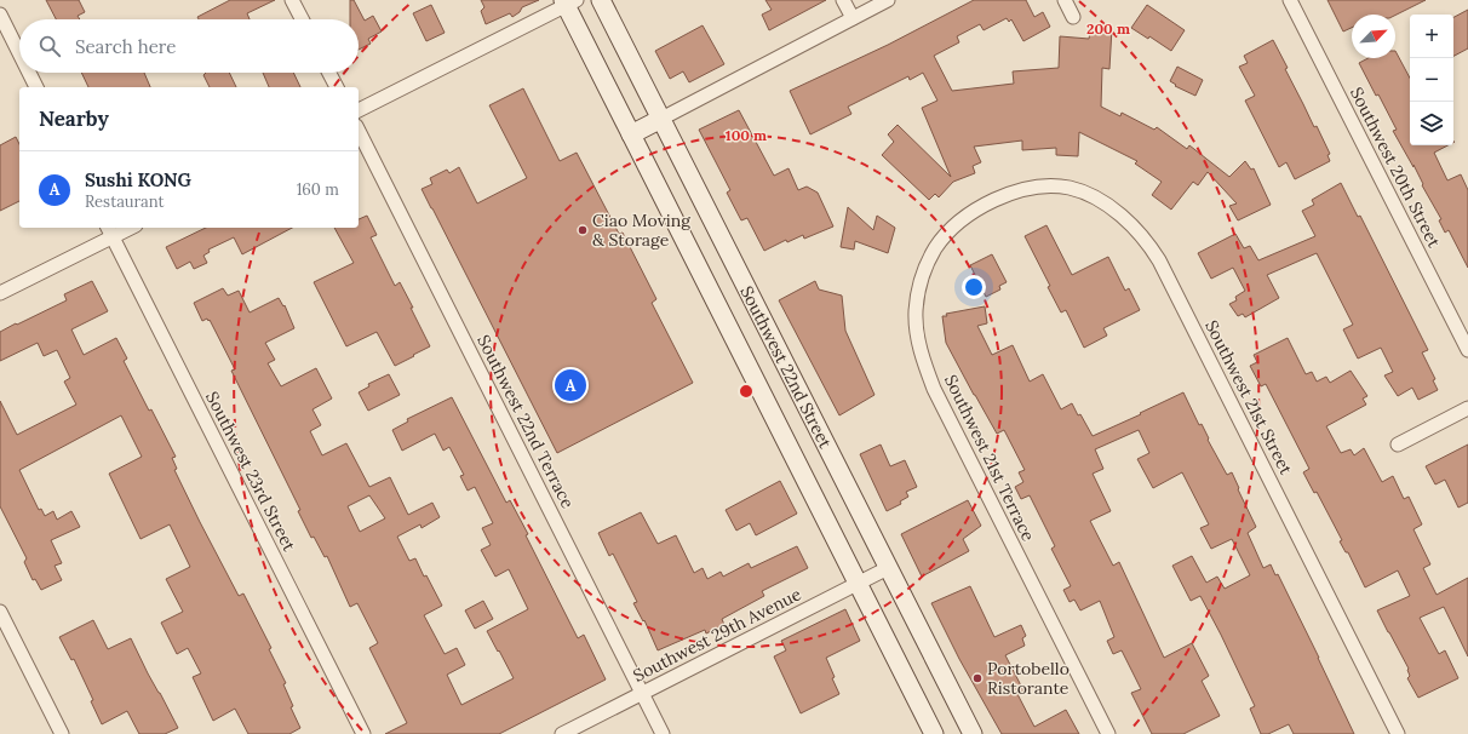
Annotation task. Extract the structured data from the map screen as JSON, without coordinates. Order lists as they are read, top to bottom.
{
  "streets": {
    "main road": ["Southwest 22nd Street"],
    "street": [
      "Southwest 20th Street",
      "Southwest 21st Street",
      "Southwest 22nd Terrace",
      "Southwest 21st Terrace",
      "Southwest 23rd Street",
      "Southwest 29th Avenue"
    ]
  },
  "crossings": [
    ["Southwest 22nd Street", "Southwest 29th Avenue"],
    ["Southwest 21st Street", "Southwest 21st Terrace"],
    ["Southwest 22nd Terrace", "Southwest 29th Avenue"]
  ],
  "places": ["Ciao Moving & Storage", "Portobello Ristorante"],
  "north": "top right",
  "page": {
    "map_buttons": ["+", "−"],
    "search": "Search here",
    "heading": "Nearby",
    "list": [
      {
        "mark": "A",
        "name": "Sushi KONG",
        "note": "Restaurant",
        "value": "160 m"
      }
    ],
    "pins": "A"
  },
  "rings": ["200 m", "100 m"]
}
